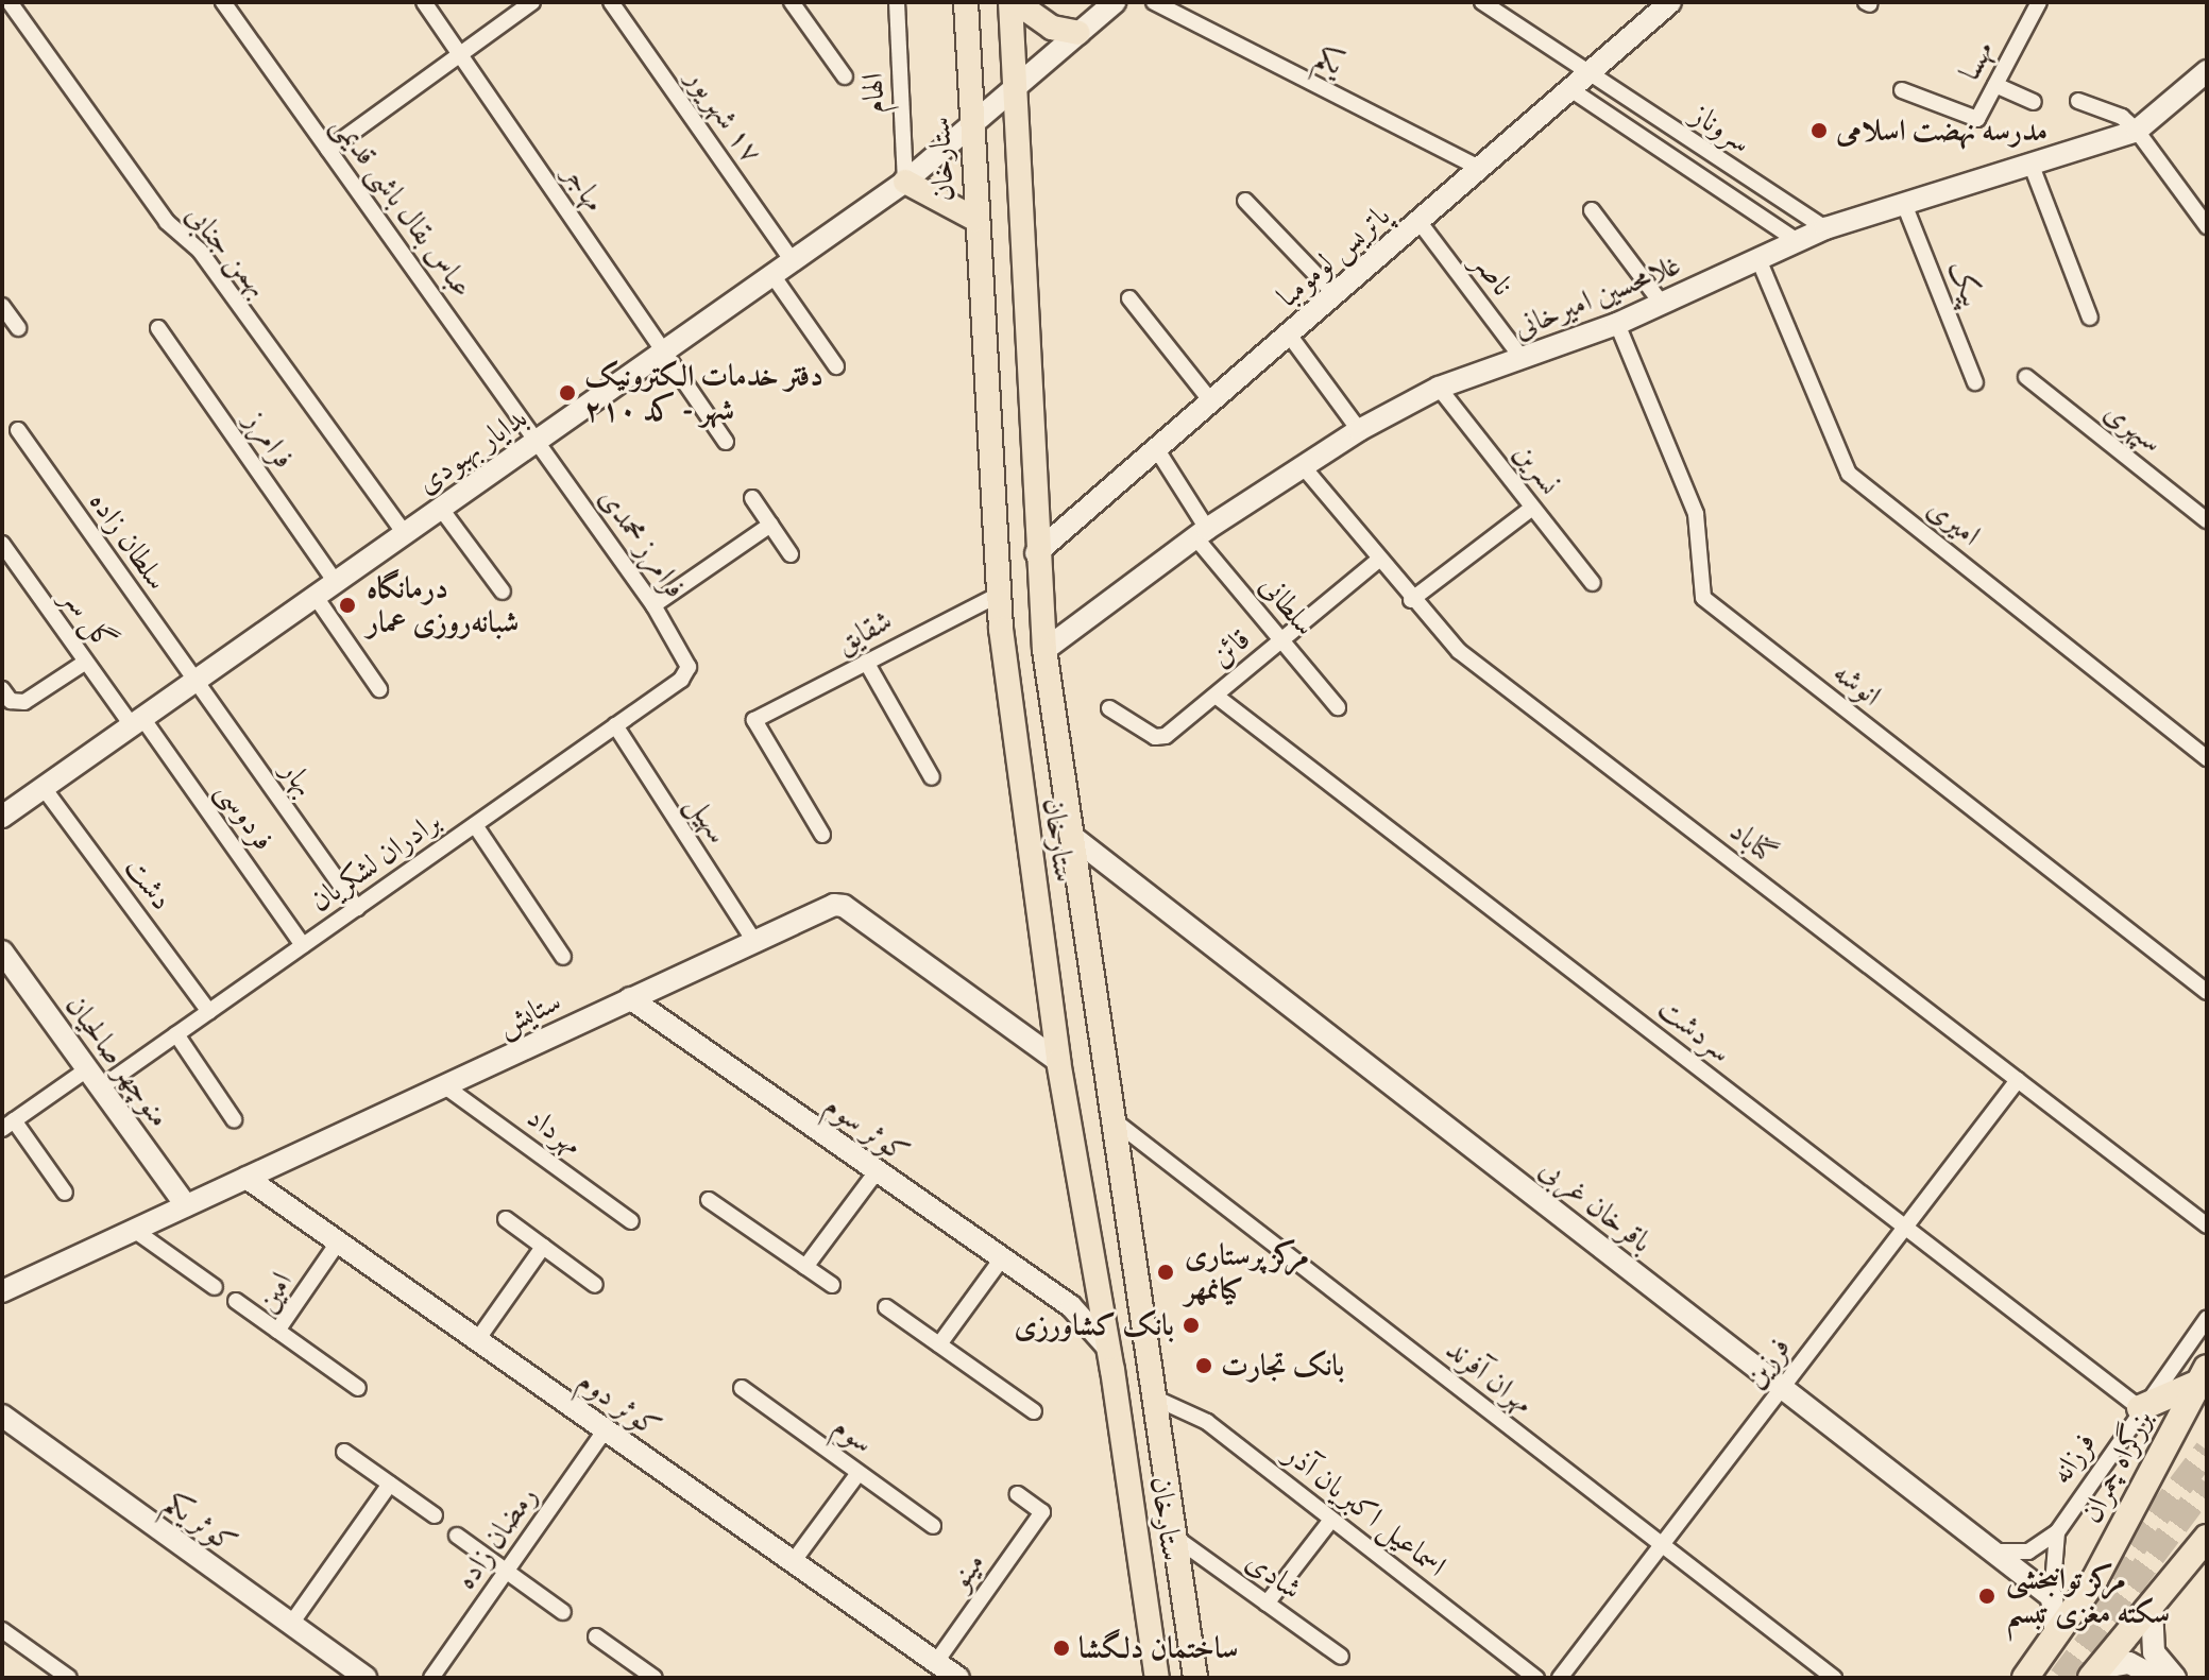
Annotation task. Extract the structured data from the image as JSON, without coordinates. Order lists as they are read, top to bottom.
{
  "streets": {
    "highway": ["بزرگراه چمران"],
    "main road": ["ستارخان"],
    "street": [
      "یکم",
      "مهسا",
      "الهام",
      "١٧ شهریور",
      "سروناز",
      "مهاجر",
      "عباس بقال باشی قدیمی",
      "بهمن جنابی",
      "پاتریس لومومبا",
      "ناصر",
      "پیک",
      "غلامحسین امیرخانی",
      "سپهری",
      "فرامرز",
      "بدایار بهبودی",
      "نسرین",
      "امیری",
      "سلطان زاده",
      "فرامرز محمدی",
      "سلطانی",
      "گل سر",
      "شقایق",
      "قائن",
      "انوشه",
      "بهار",
      "فردوسی",
      "سهیل",
      "گناباد",
      "برادران لشکریان",
      "دشت",
      "ستایش",
      "سردشت",
      "منوچهر صالحیان",
      "کوثر سوم",
      "مهرداد",
      "باقرخان غربی",
      "امین",
      "فرزین",
      "مهران آفرند",
      "کوثر دوم",
      "سوم",
      "فرزانه",
      "اسماعیل اکبریان آذر",
      "کوثر یکم",
      "رمضان زاده",
      "مینو",
      "شادی"
    ]
  },
  "crossings": [
    ["یکم", "پاتریس لومومبا"],
    ["الهام", "بدایار بهبودی"],
    ["١٧ شهریور", "بدایار بهبودی"],
    ["سروناز", "پاتریس لومومبا"],
    ["سروناز", "غلامحسین امیرخانی"],
    ["ستارخان", "پاتریس لومومبا"],
    ["ستارخان", "غلامحسین امیرخانی"],
    ["ستارخان", "بدایار بهبودی"],
    ["ستارخان", "شقایق"],
    ["ستارخان", "ستایش"],
    ["ستارخان", "کوثر سوم"],
    ["ستارخان", "باقرخان غربی"],
    ["ستارخان", "مهران آفرند"],
    ["ستارخان", "اسماعیل اکبریان آذر"],
    ["ستارخان", "شادی"],
    ["مهاجر", "بدایار بهبودی"],
    ["عباس بقال باشی قدیمی", "بدایار بهبودی"],
    ["عباس بقال باشی قدیمی", "فرامرز محمدی"],
    ["بهمن جنابی", "بدایار بهبودی"],
    ["پاتریس لومومبا", "ناصر"],
    ["پاتریس لومومبا", "سلطانی"],
    ["ناصر", "غلامحسین امیرخانی"],
    ["پیک", "غلامحسین امیرخانی"],
    ["غلامحسین امیرخانی", "نسرین"],
    ["غلامحسین امیرخانی", "امیری"],
    ["غلامحسین امیرخانی", "سلطانی"],
    ["غلامحسین امیرخانی", "انوشه"],
    ["غلامحسین امیرخانی", "گناباد"],
    ["فرامرز", "بدایار بهبودی"],
    ["بدایار بهبودی", "سلطان زاده"],
    ["بدایار بهبودی", "فرامرز محمدی"],
    ["بدایار بهبودی", "گل سر"],
    ["بدایار بهبودی", "بهار"],
    ["بدایار بهبودی", "فردوسی"],
    ["بدایار بهبودی", "دشت"],
    ["سلطان زاده", "بهار"],
    ["فرامرز محمدی", "برادران لشکریان"],
    ["سلطانی", "قائن"],
    ["گل سر", "فردوسی"],
    ["قائن", "گناباد"],
    ["قائن", "سردشت"],
    ["بهار", "برادران لشکریان"],
    ["فردوسی", "برادران لشکریان"],
    ["سهیل", "برادران لشکریان"],
    ["سهیل", "ستایش"],
    ["گناباد", "فرزین"],
    ["برادران لشکریان", "دشت"],
    ["برادران لشکریان", "منوچهر صالحیان"],
    ["ستایش", "منوچهر صالحیان"],
    ["ستایش", "کوثر سوم"],
    ["ستایش", "مهرداد"],
    ["ستایش", "کوثر دوم"],
    ["سردشت", "فرزین"],
    ["سردشت", "فرزانه"],
    ["باقرخان غربی", "فرزین"],
    ["باقرخان غربی", "فرزانه"],
    ["امین", "کوثر دوم"],
    ["فرزین", "مهران آفرند"],
    ["کوثر دوم", "رمضان زاده"],
    ["کوثر دوم", "مینو"]
  ],
  "places": [
    "مدرسه نهضت اسلامی",
    "دفتر خدمات الکترونیک شهر - کد ۲۱۰",
    "درمانگاه شبانه‌روزی عمار",
    "مرکز پرستاری کیانمهر",
    "بانک کشاورزی",
    "بانک تجارت",
    "مرکز توانبخشی سکته مغزی تبسم",
    "ساختمان دلگشا"
  ]
}
